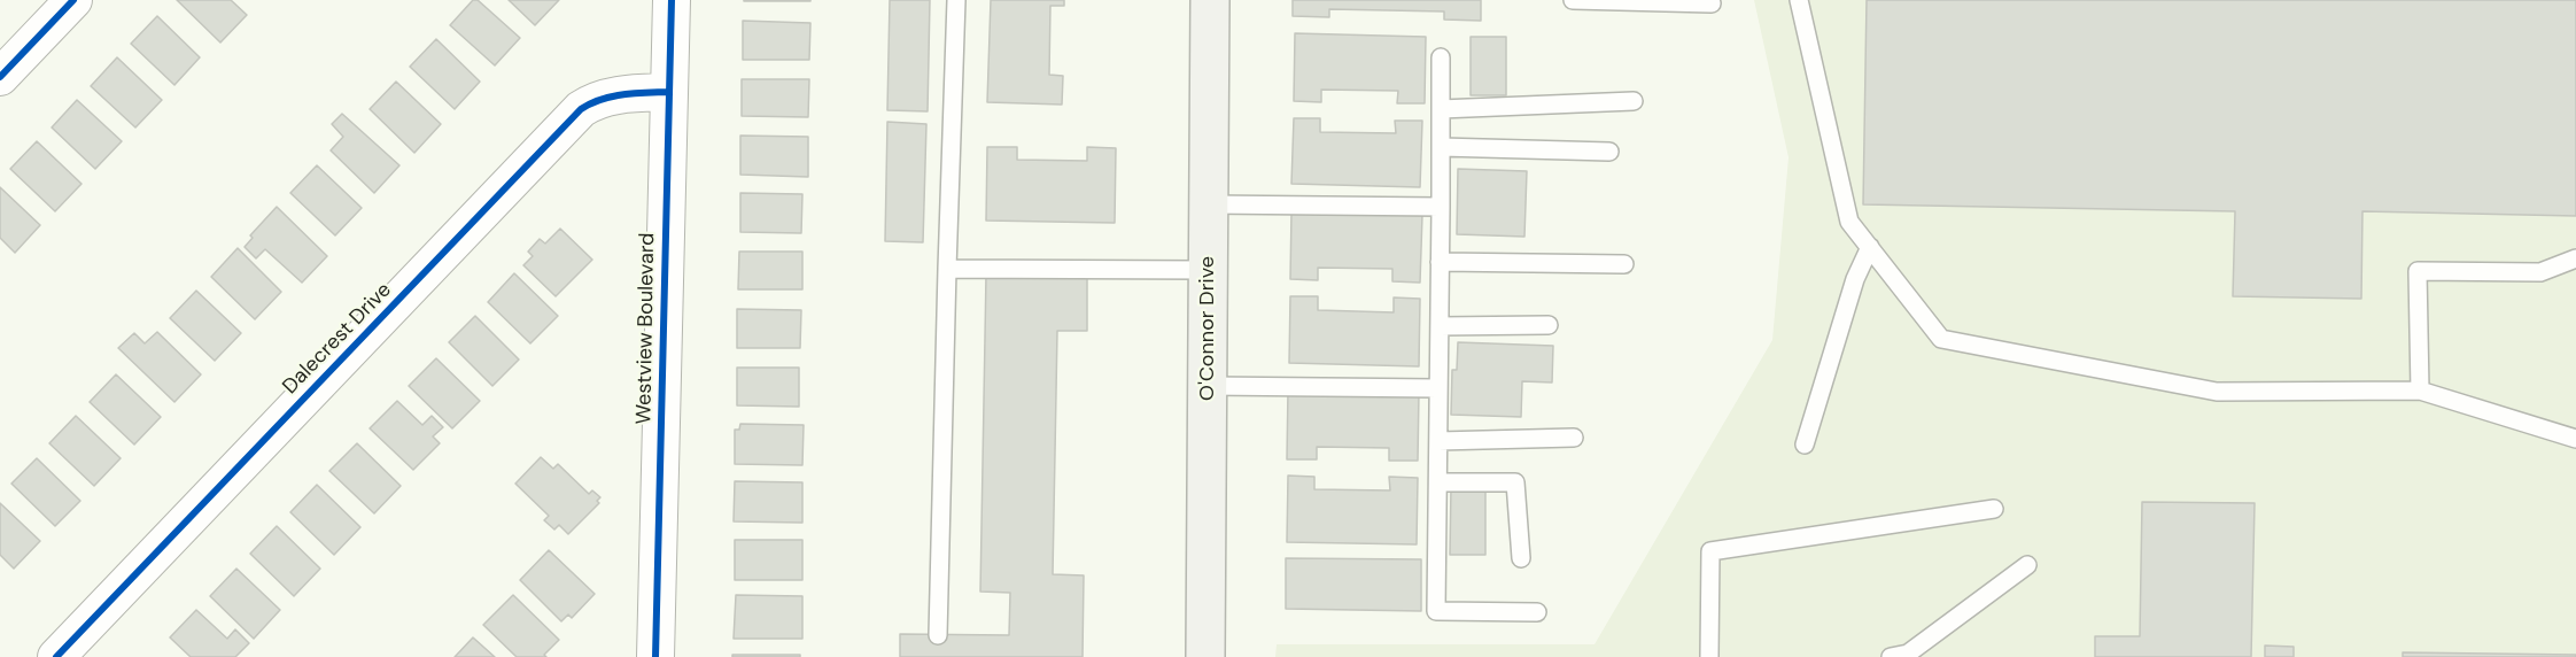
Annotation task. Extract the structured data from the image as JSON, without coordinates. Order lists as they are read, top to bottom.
{
  "streets": {
    "main road": ["O'Connor Drive"],
    "street": ["Westview Boulevard", "Dalecrest Drive"]
  },
  "crossings": [
    ["Westview Boulevard", "Dalecrest Drive"]
  ]
}
